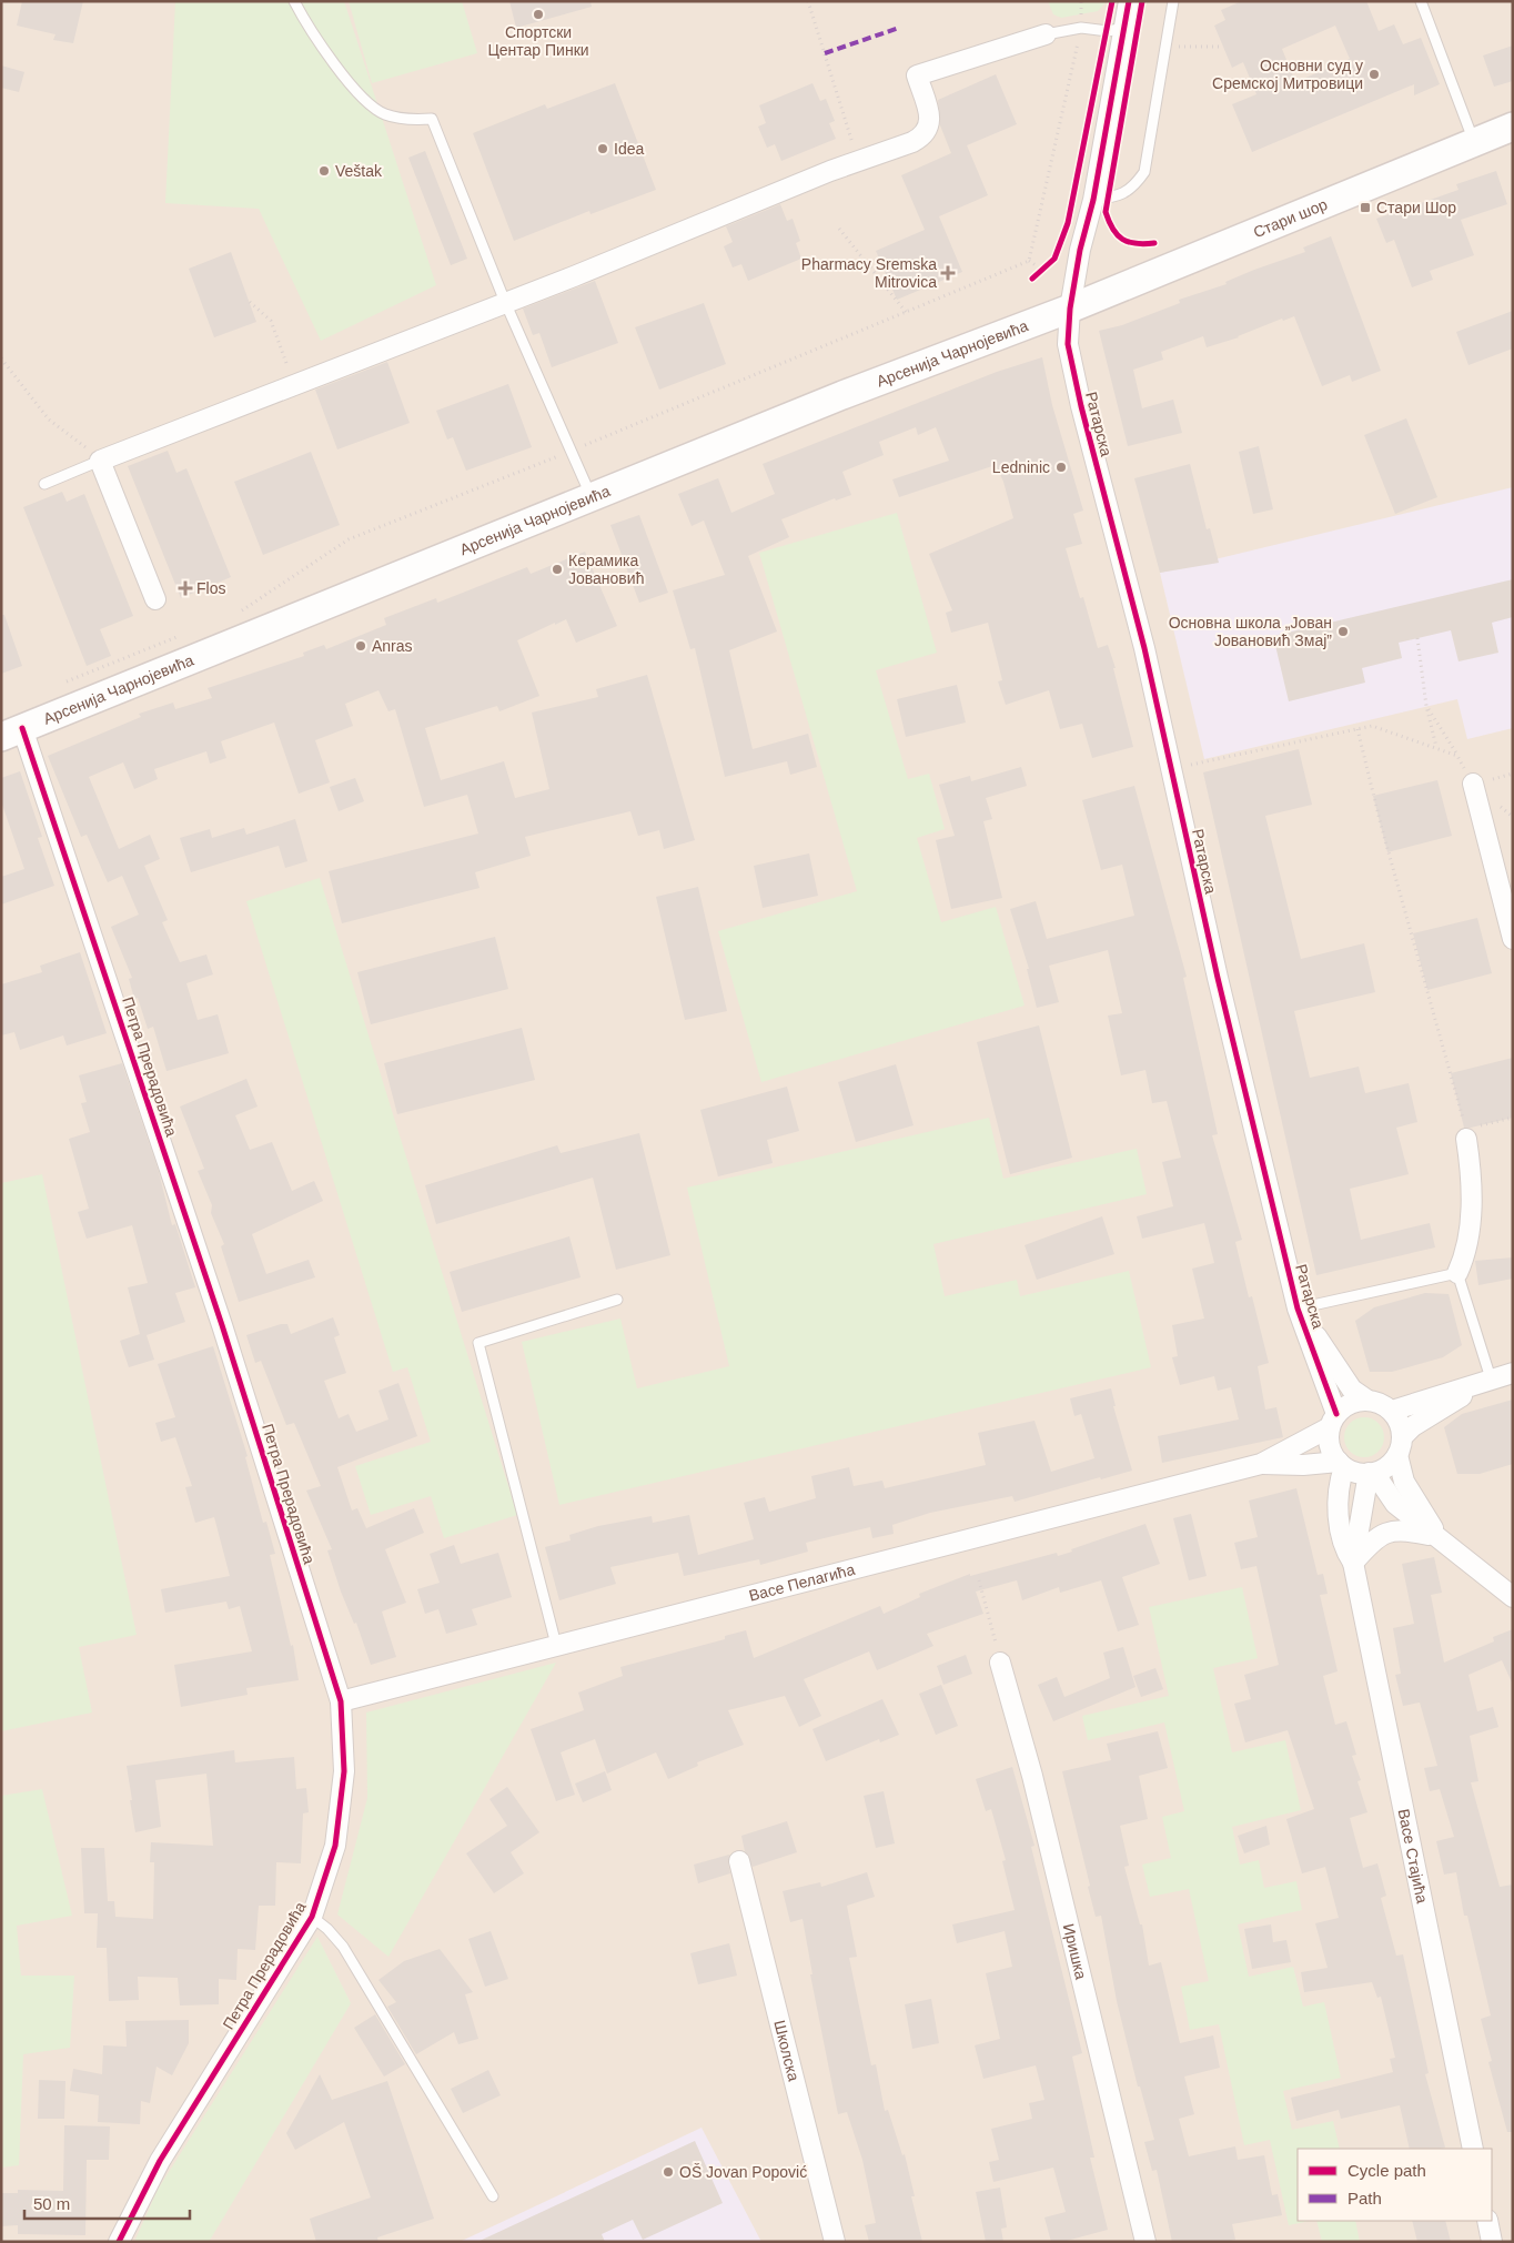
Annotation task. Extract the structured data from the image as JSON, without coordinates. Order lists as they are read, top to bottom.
{
  "streets": {
    "main road": ["Стари шор", "Арсенија Чарнојевића"],
    "street": [
      "Ратарска",
      "Петра Прерадовића",
      "Васе Пелагића",
      "Васе Стајића",
      "Иришка",
      "Школска"
    ]
  },
  "crossings": [
    ["Стари шор", "Арсенија Чарнојевића"],
    ["Стари шор", "Ратарска"],
    ["Арсенија Чарнојевића", "Ратарска"],
    ["Арсенија Чарнојевића", "Петра Прерадовића"],
    ["Ратарска", "Васе Пелагића"],
    ["Ратарска", "Васе Стајића"],
    ["Петра Прерадовића", "Васе Пелагића"],
    ["Васе Пелагића", "Васе Стајића"]
  ],
  "places": {
    "other": [
      "Спортски Центар Пинки",
      "Основни суд у Сремској Митровици",
      "Idea",
      "Veštak",
      "Ledninic",
      "Керамика Јовановић",
      "Основна школа „Јован Јовановић Змај”",
      "Anras",
      "OŠ Jovan Popović"
    ],
    "transit": ["Стари Шор"],
    "health": ["Pharmacy Sremska Mitrovica", "Flos"]
  },
  "legend": ["Cycle path", "Path"],
  "scale_bar": "50 m"
}
